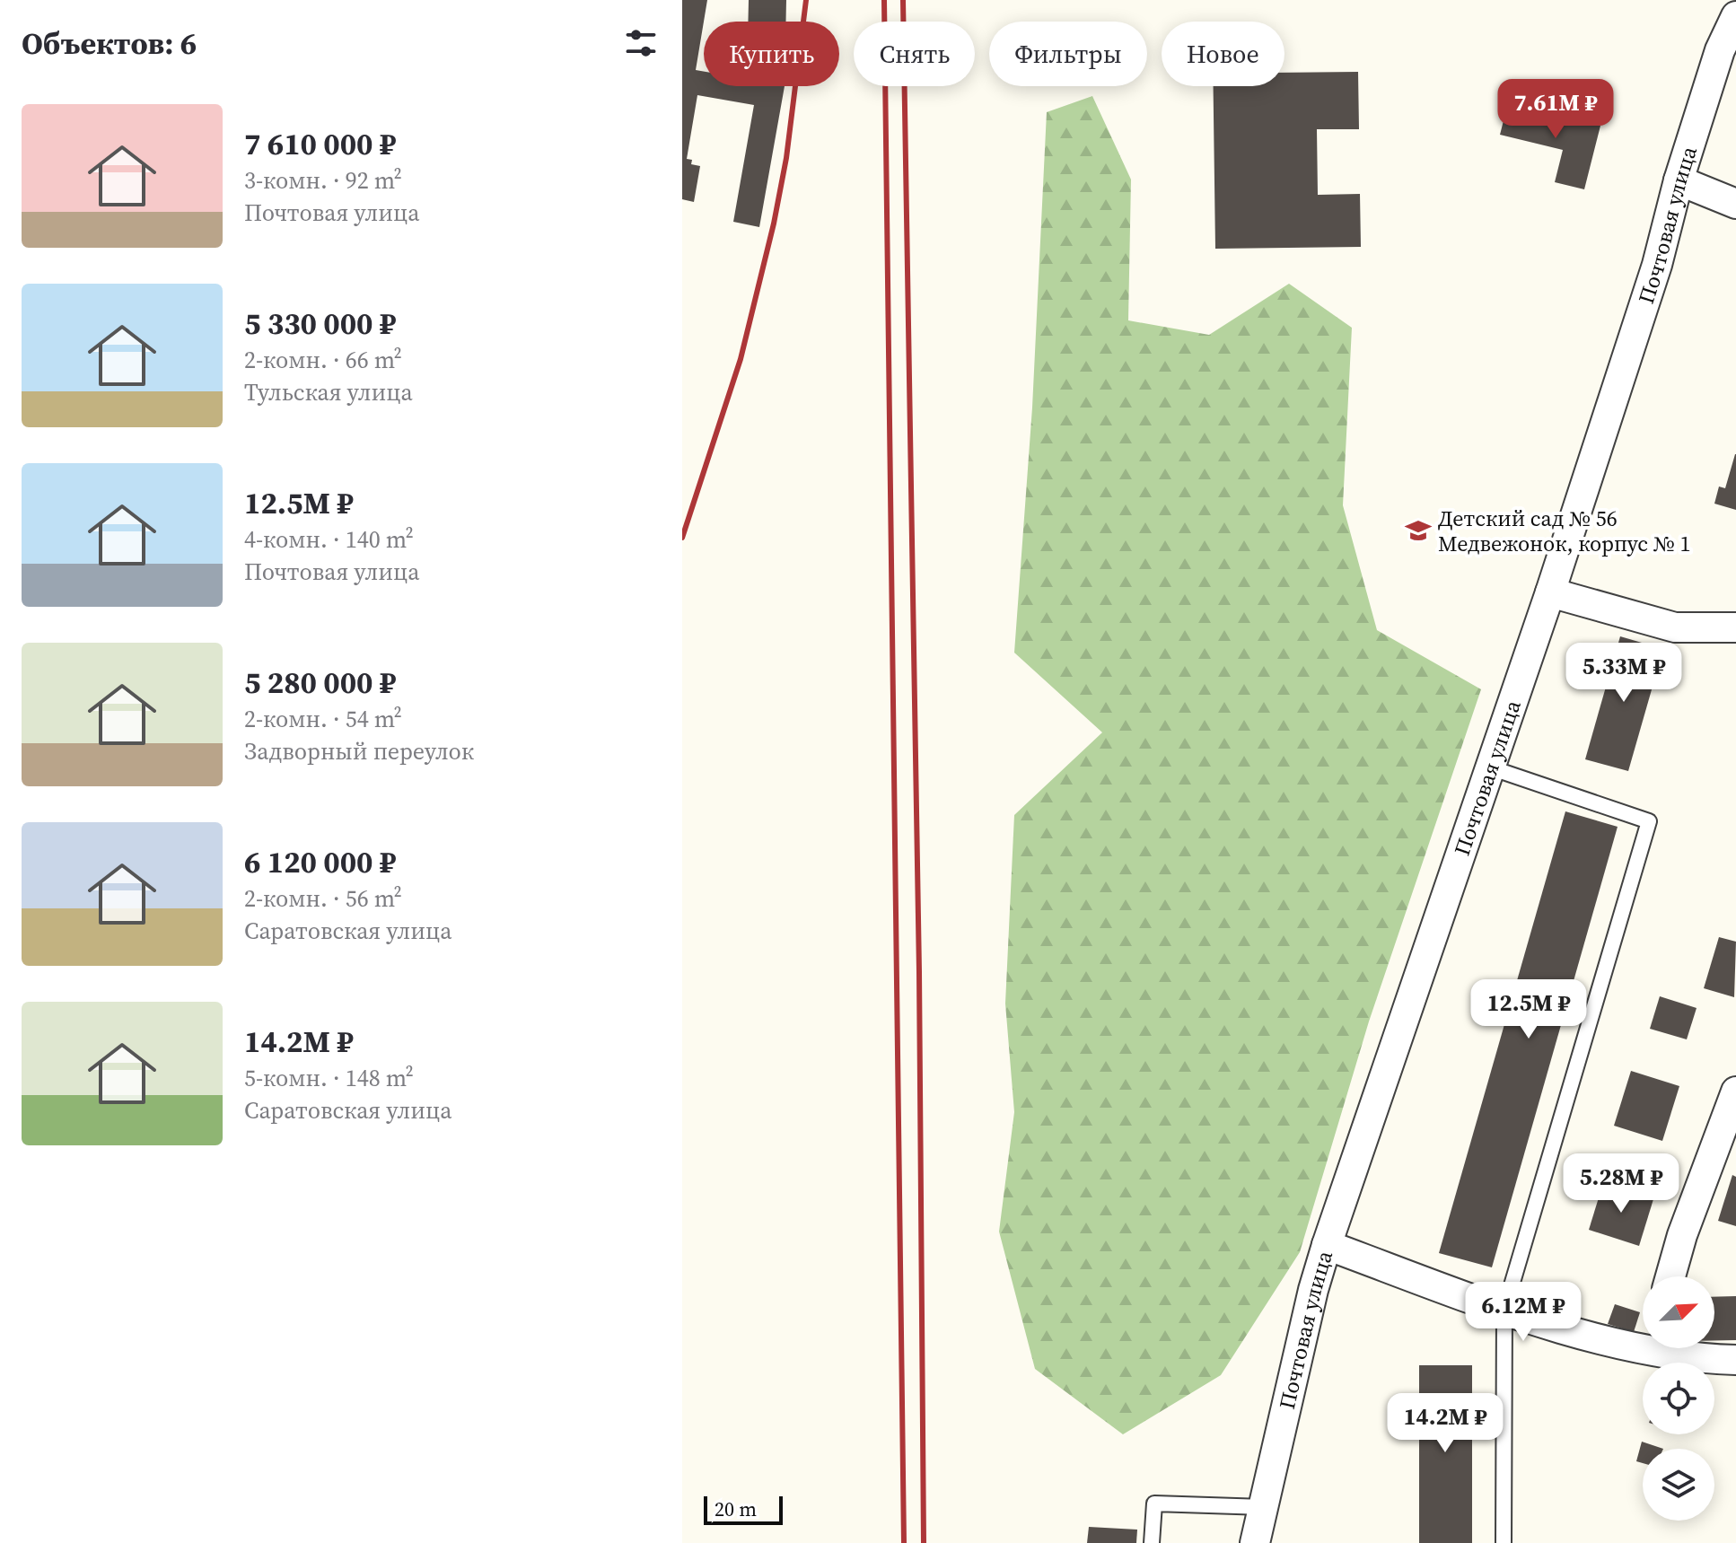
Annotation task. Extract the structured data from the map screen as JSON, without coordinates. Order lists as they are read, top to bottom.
{
  "streets": {
    "street": ["Почтовая улица"]
  },
  "places": {
    "school or university": ["Детский сад № 56 Медвежонок, корпус № 1"]
  },
  "scale_bar": "20 m",
  "north": "top right",
  "page": {
    "heading": "Объектов: 6",
    "chip": [
      "Купить",
      "Снять",
      "Фильтры",
      "Новое"
    ],
    "price": [
      "7.61M ₽",
      "5.33M ₽",
      "12.5M ₽",
      "5.28M ₽",
      "6.12M ₽",
      "14.2M ₽"
    ],
    "list": [
      {
        "name": "7 610 000 ₽",
        "note": "3-комн. · 92 m² · Почтовая улица"
      },
      {
        "name": "5 330 000 ₽",
        "note": "2-комн. · 66 m² · Тульская улица"
      },
      {
        "name": "12.5M ₽",
        "note": "4-комн. · 140 m² · Почтовая улица"
      },
      {
        "name": "5 280 000 ₽",
        "note": "2-комн. · 54 m² · Задворный переулок"
      },
      {
        "name": "6 120 000 ₽",
        "note": "2-комн. · 56 m² · Саратовская улица"
      },
      {
        "name": "14.2M ₽",
        "note": "5-комн. · 148 m² · Саратовская улица"
      }
    ],
    "scale": "20 m"
  }
}
